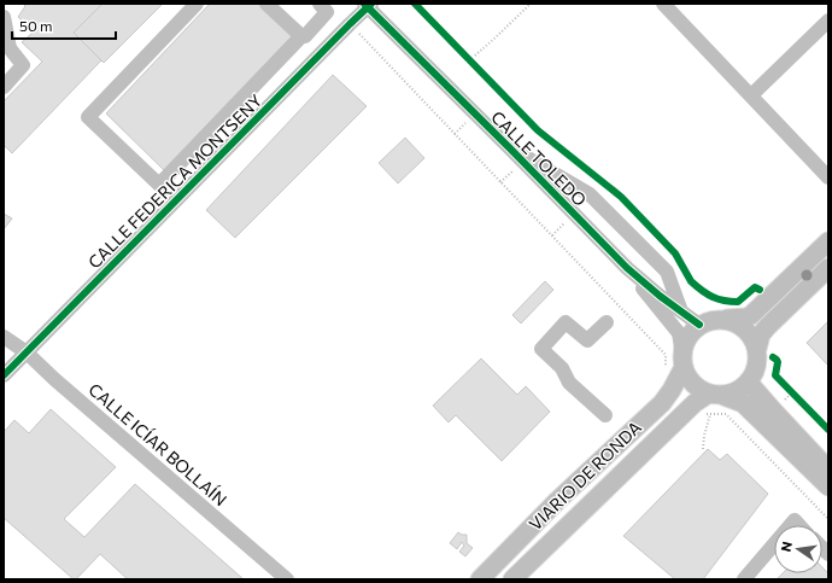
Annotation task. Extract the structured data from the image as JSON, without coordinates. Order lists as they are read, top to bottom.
{
  "streets": {
    "main road": ["VIARIO DE RONDA"],
    "street": ["CALLE TOLEDO", "CALLE FEDERICA MONTSENY", "CALLE ICÍAR BOLLAÍN"]
  },
  "crossings": [
    ["CALLE TOLEDO", "CALLE FEDERICA MONTSENY"],
    ["CALLE TOLEDO", "VIARIO DE RONDA"],
    ["CALLE FEDERICA MONTSENY", "CALLE ICÍAR BOLLAÍN"]
  ],
  "scale_bar": "50 m",
  "north": "left"
}
